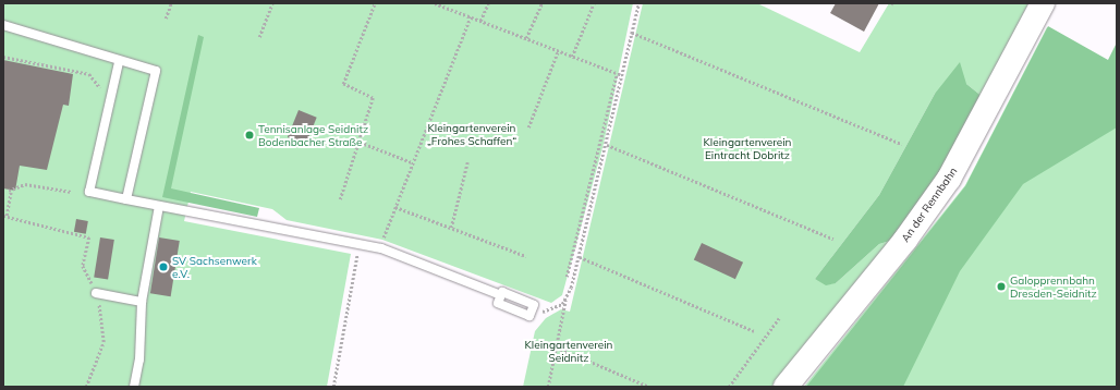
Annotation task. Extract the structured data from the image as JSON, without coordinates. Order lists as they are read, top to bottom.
{
  "streets": {
    "main road": ["An der Rennbahn"]
  },
  "parks": ["Kleingartenverein „Frohes Schaffen“", "Kleingartenverein Eintracht Dobritz", "Kleingartenverein Seidnitz"],
  "places": ["Tennisanlage Seidnitz Bodenbacher Straße", "SV Sachsenwerk e.V.", "Galopprennbahn Dresden-Seidnitz"]
}
